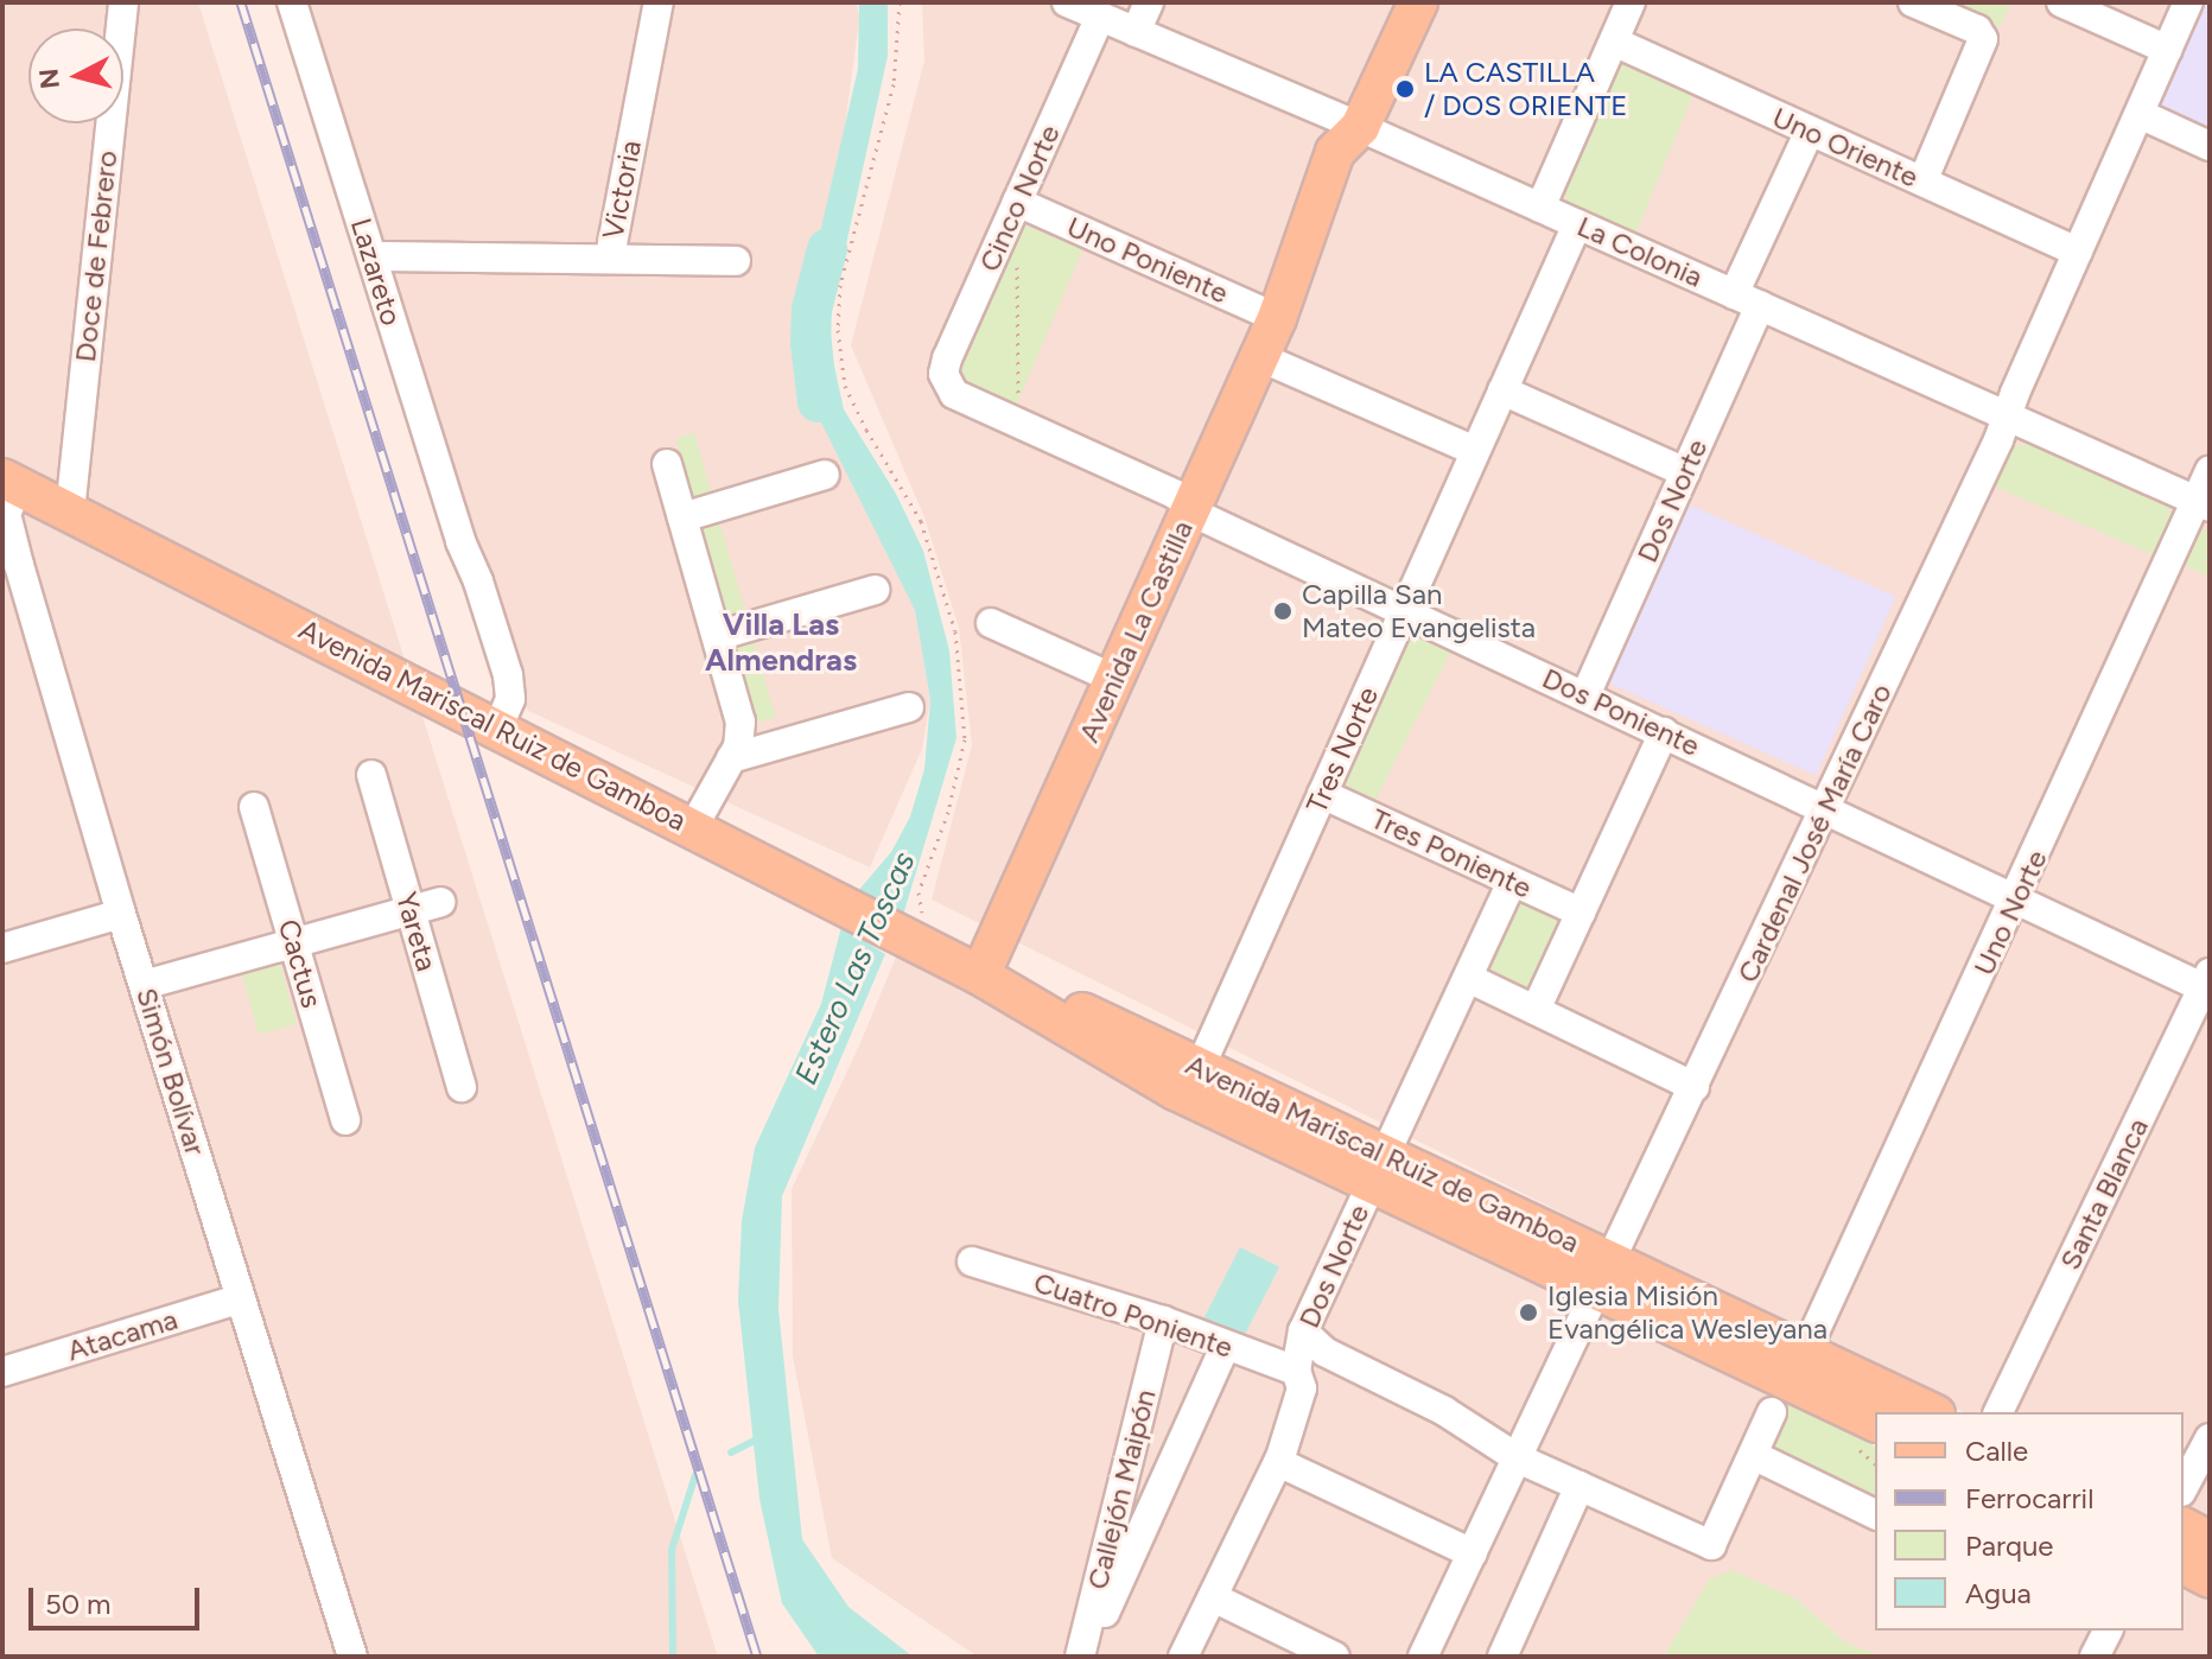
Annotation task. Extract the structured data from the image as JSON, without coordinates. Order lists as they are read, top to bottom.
{
  "streets": {
    "main road": ["Avenida La Castilla", "Avenida Mariscal Ruiz de Gamboa"],
    "street": [
      "Uno Oriente",
      "Victoria",
      "Cinco Norte",
      "La Colonia",
      "Doce de Febrero",
      "Uno Poniente",
      "Lazareto",
      "Dos Norte",
      "Dos Poniente",
      "Tres Norte",
      "Cardenal José María Caro",
      "Tres Poniente",
      "Uno Norte",
      "Yareta",
      "Cactus",
      "Simón Bolívar",
      "Santa Blanca",
      "Cuatro Poniente",
      "Atacama",
      "Callejón Maipón"
    ]
  },
  "crossings": [
    ["Uno Oriente", "Dos Norte"],
    ["Uno Oriente", "Cardenal José María Caro"],
    ["Victoria", "Lazareto"],
    ["Cinco Norte", "La Colonia"],
    ["Cinco Norte", "Uno Poniente"],
    ["Cinco Norte", "Dos Poniente"],
    ["La Colonia", "Dos Norte"],
    ["La Colonia", "Avenida La Castilla"],
    ["La Colonia", "Tres Norte"],
    ["La Colonia", "Cardenal José María Caro"],
    ["La Colonia", "Uno Norte"],
    ["Doce de Febrero", "Avenida Mariscal Ruiz de Gamboa"],
    ["Uno Poniente", "Avenida La Castilla"],
    ["Lazareto", "Avenida Mariscal Ruiz de Gamboa"],
    ["Dos Norte", "Dos Poniente"],
    ["Dos Norte", "Avenida Mariscal Ruiz de Gamboa"],
    ["Dos Norte", "Tres Poniente"],
    ["Dos Norte", "Cuatro Poniente"],
    ["Avenida La Castilla", "Dos Poniente"],
    ["Avenida La Castilla", "Avenida Mariscal Ruiz de Gamboa"],
    ["Dos Poniente", "Tres Norte"],
    ["Dos Poniente", "Cardenal José María Caro"],
    ["Dos Poniente", "Uno Norte"],
    ["Dos Poniente", "Santa Blanca"],
    ["Avenida Mariscal Ruiz de Gamboa", "Tres Norte"],
    ["Avenida Mariscal Ruiz de Gamboa", "Cardenal José María Caro"],
    ["Avenida Mariscal Ruiz de Gamboa", "Uno Norte"],
    ["Avenida Mariscal Ruiz de Gamboa", "Simón Bolívar"],
    ["Tres Norte", "Tres Poniente"],
    ["Simón Bolívar", "Atacama"],
    ["Cuatro Poniente", "Callejón Maipón"]
  ],
  "districts": ["Villa Las Almendras"],
  "water": ["Estero Las Toscas"],
  "places": ["LA CASTILLA / DOS ORIENTE", "Capilla San Mateo Evangelista", "Iglesia Misión Evangélica Wesleyana"],
  "legend": [
    "Calle",
    "Ferrocarril",
    "Parque",
    "Agua"
  ],
  "scale_bar": "50 m",
  "north": "left"
}
